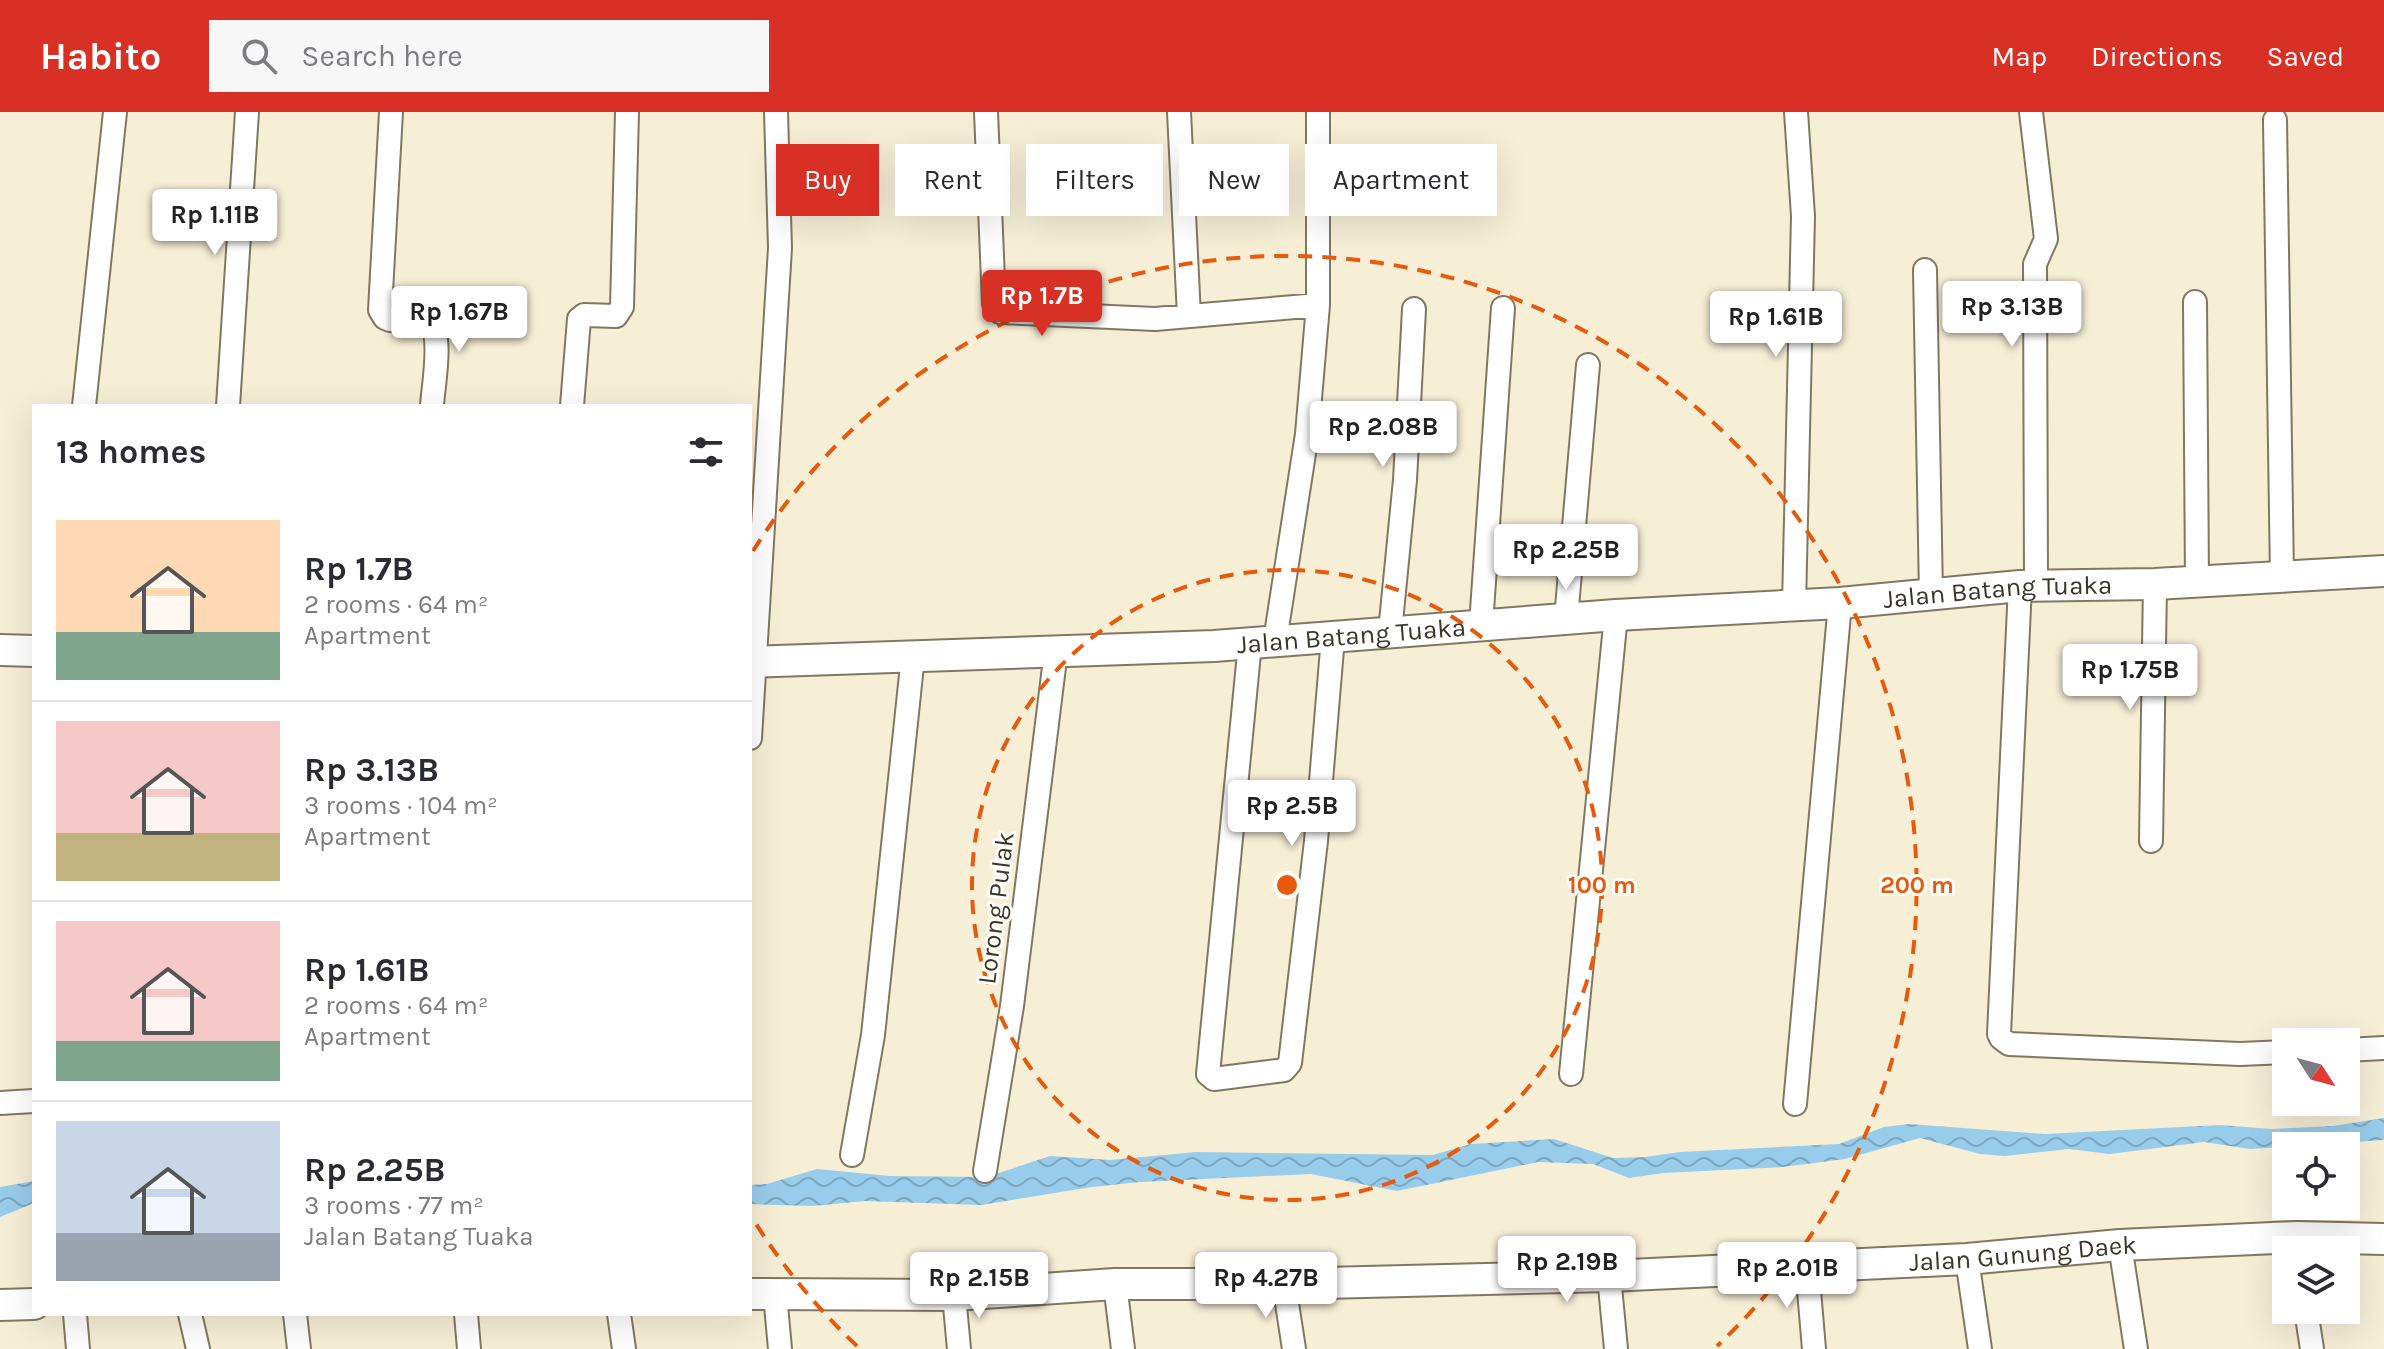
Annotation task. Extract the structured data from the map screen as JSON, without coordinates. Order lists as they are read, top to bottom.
{
  "streets": {
    "street": ["Jalan Batang Tuaka", "Lorong Pulak", "Jalan Gunung Daek"]
  },
  "crossings": [
    ["Jalan Batang Tuaka", "Lorong Pulak"]
  ],
  "north": "bottom right",
  "page": {
    "header": "Habito",
    "search": "Search here",
    "nav": ["Map", "Directions", "Saved"],
    "chip": [
      "Buy",
      "Rent",
      "Filters",
      "New",
      "Apartment"
    ],
    "price": [
      "Rp 1.11B",
      "Rp 1.7B",
      "Rp 3.13B",
      "Rp 1.67B",
      "Rp 1.61B",
      "Rp 2.08B",
      "Rp 2.25B",
      "Rp 1.75B",
      "Rp 2.5B",
      "Rp 2.19B",
      "Rp 2.01B",
      "Rp 2.15B",
      "Rp 4.27B"
    ],
    "heading": "13 homes",
    "list": [
      {
        "name": "Rp 1.7B",
        "note": "2 rooms · 64 m² · Apartment"
      },
      {
        "name": "Rp 3.13B",
        "note": "3 rooms · 104 m² · Apartment"
      },
      {
        "name": "Rp 1.61B",
        "note": "2 rooms · 64 m² · Apartment"
      },
      {
        "name": "Rp 2.25B",
        "note": "3 rooms · 77 m² · Jalan Batang Tuaka"
      }
    ]
  },
  "rings": ["100 m", "200 m"]
}
